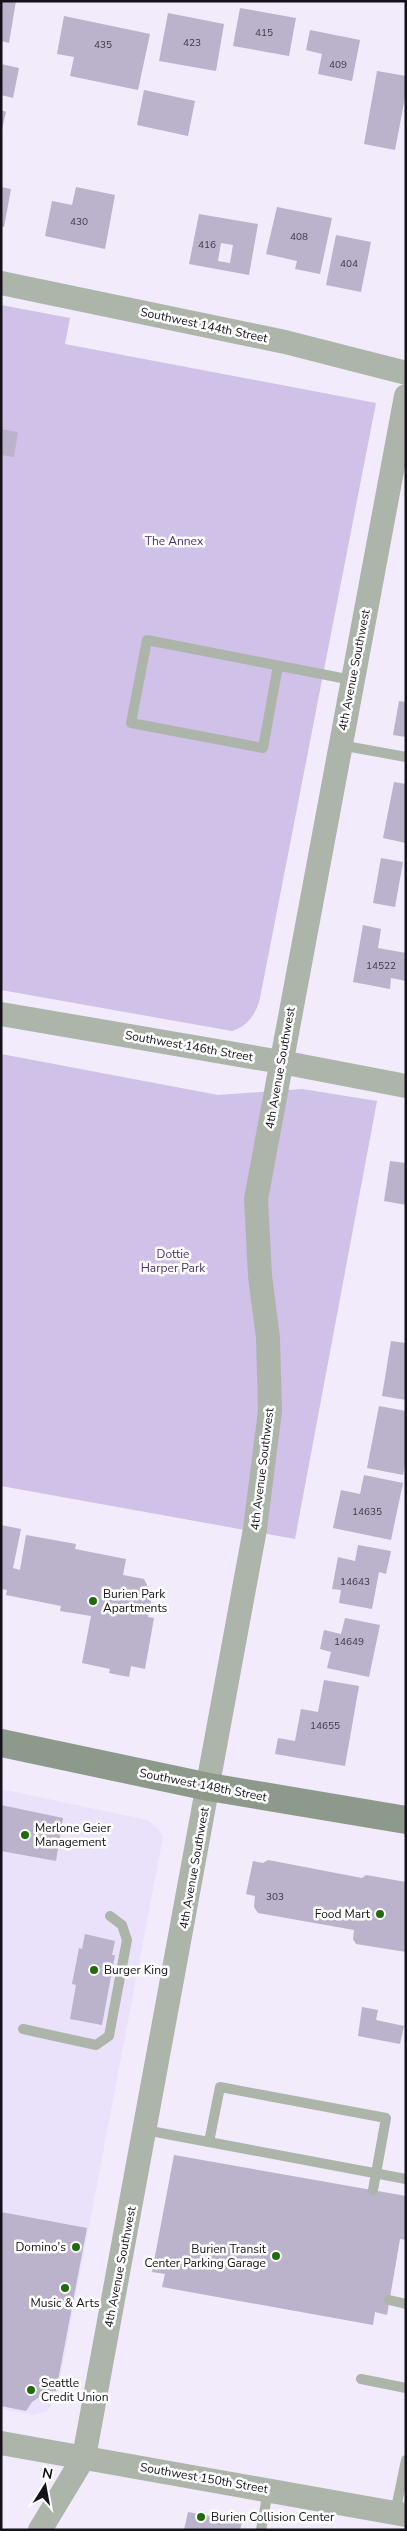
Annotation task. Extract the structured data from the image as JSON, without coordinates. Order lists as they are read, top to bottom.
{
  "streets": {
    "main road": ["Southwest 148th Street"],
    "street": [
      "Southwest 144th Street",
      "4th Avenue Southwest",
      "Southwest 146th Street",
      "Southwest 150th Street"
    ]
  },
  "crossings": [
    ["4th Avenue Southwest", "Southwest 146th Street"],
    ["4th Avenue Southwest", "Southwest 148th Street"],
    ["4th Avenue Southwest", "Southwest 150th Street"]
  ],
  "parks": ["The Annex", "Dottie Harper Park"],
  "places": [
    "Burien Park Apartments",
    "Merlone Geier Management",
    "Food Mart",
    "Burger King",
    "Domino's",
    "Burien Transit Center Parking Garage",
    "Music & Arts",
    "Seattle Credit Union",
    "Burien Collision Center"
  ],
  "house_numbers": [
    "415",
    "423",
    "435",
    "409",
    "430",
    "408",
    "416",
    "404",
    "14522",
    "14635",
    "14643",
    "14649",
    "14655",
    "303"
  ],
  "north": "top"
}
